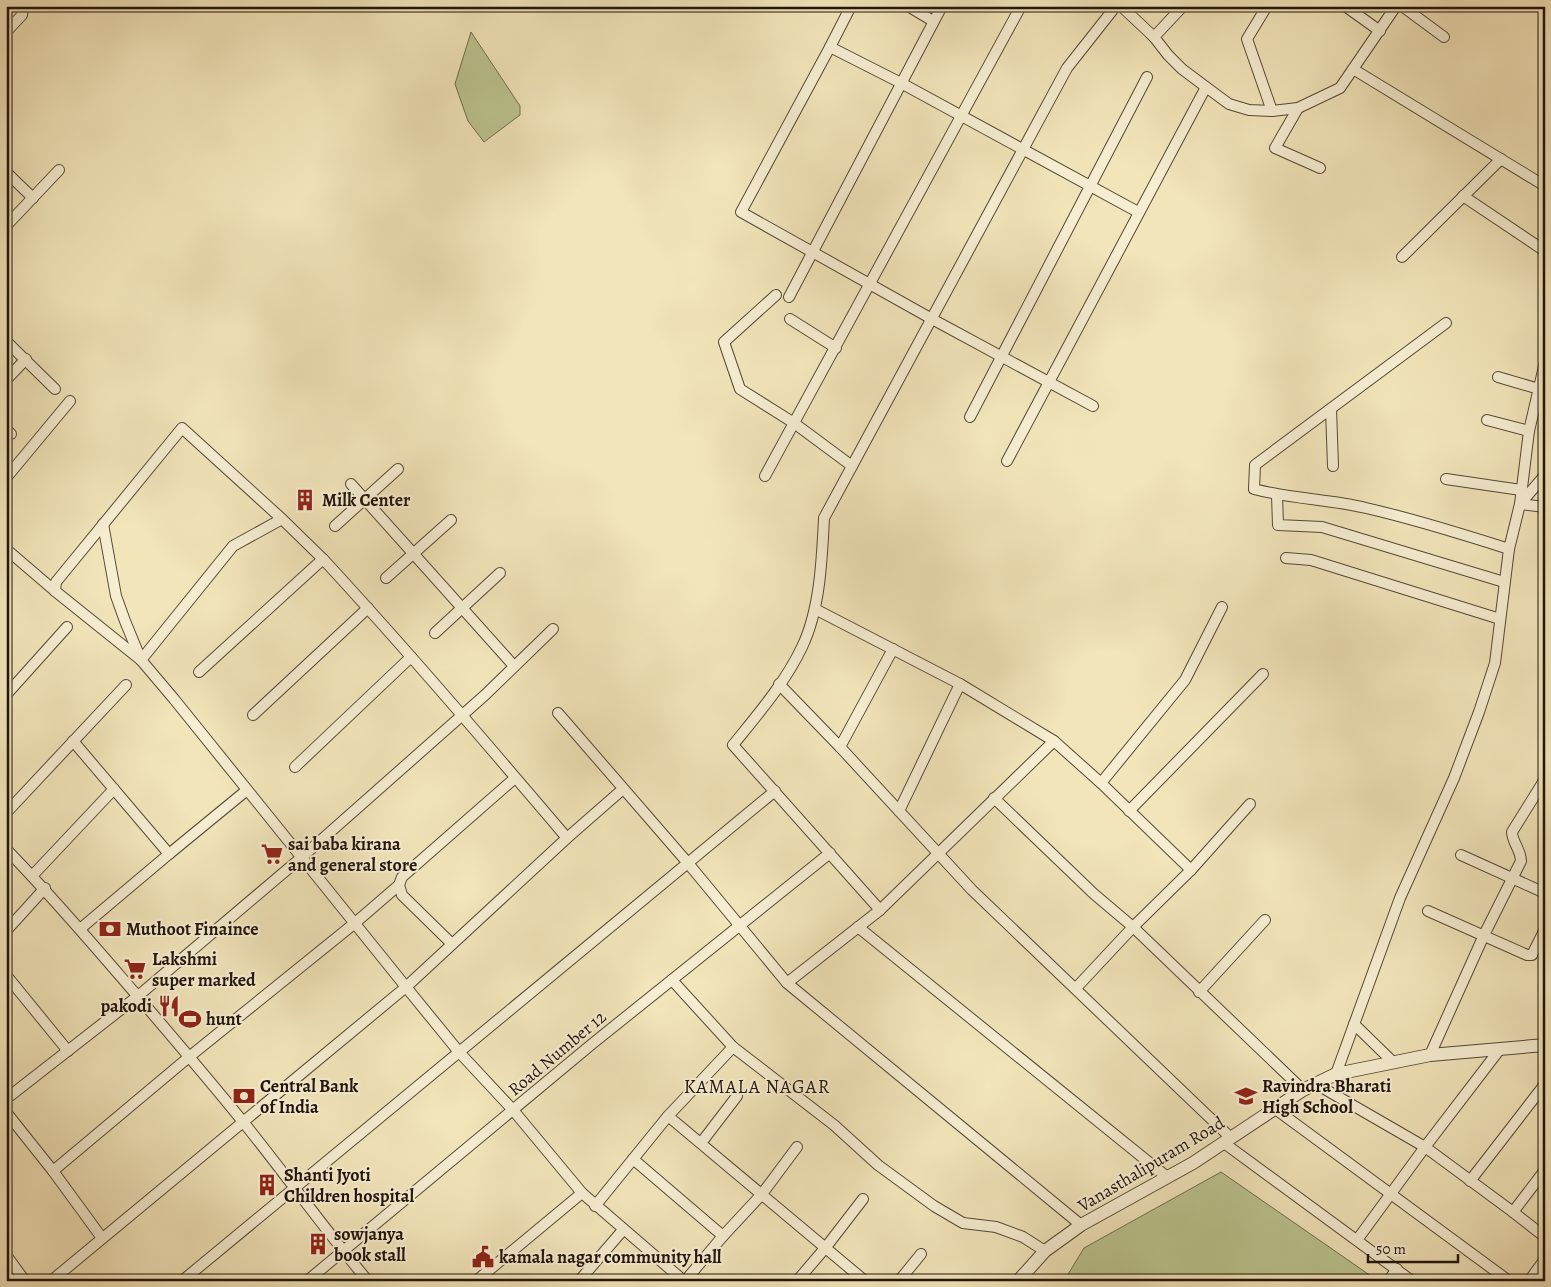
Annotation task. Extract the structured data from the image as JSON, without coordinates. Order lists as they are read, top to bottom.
{
  "streets": {
    "street": ["Road Number 12", "Vanasthalipuram Road"]
  },
  "districts": ["KAMALA NAGAR"],
  "places": {
    "building": ["Milk Center", "Shanti Jyoti Children hospital", "sowjanya book stall"],
    "supermarket": ["sai baba kirana and general store", "Lakshmi super marked"],
    "bank": ["Muthoot Finaince", "Central Bank of India"],
    "restaurant": ["pakodi"],
    "sports": ["hunt"],
    "school or university": ["Ravindra Bharati High School"],
    "public building": ["kamala nagar community hall"]
  },
  "scale_bar": "50 m"
}
